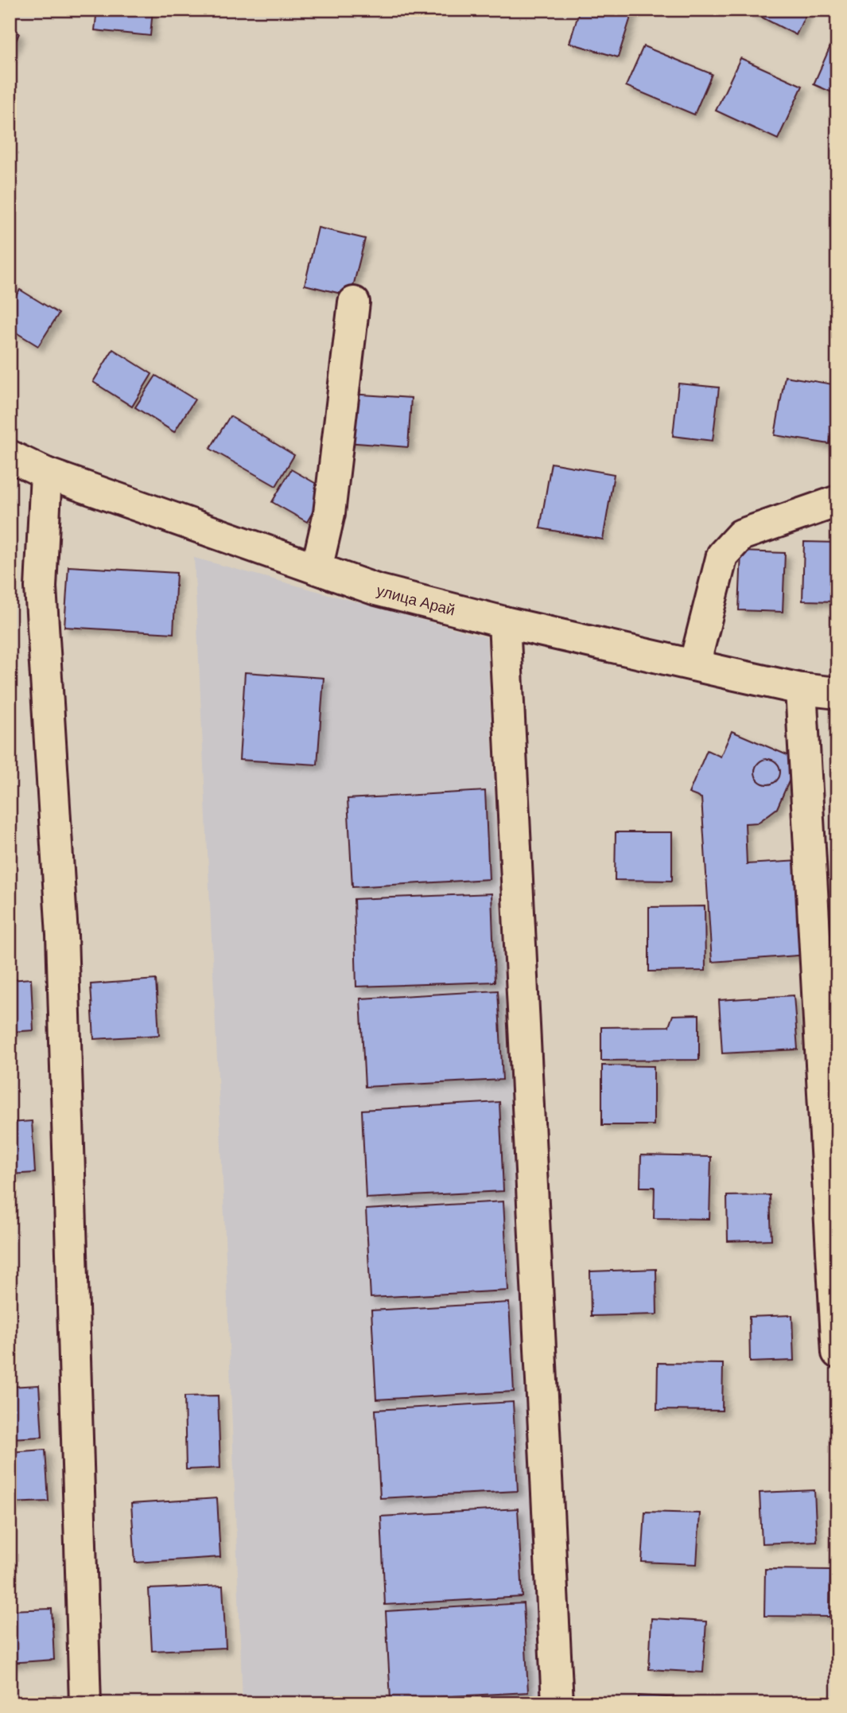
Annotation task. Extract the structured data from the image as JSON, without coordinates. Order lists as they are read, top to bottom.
{
  "streets": {
    "street": ["улица Арай"]
  }
}
